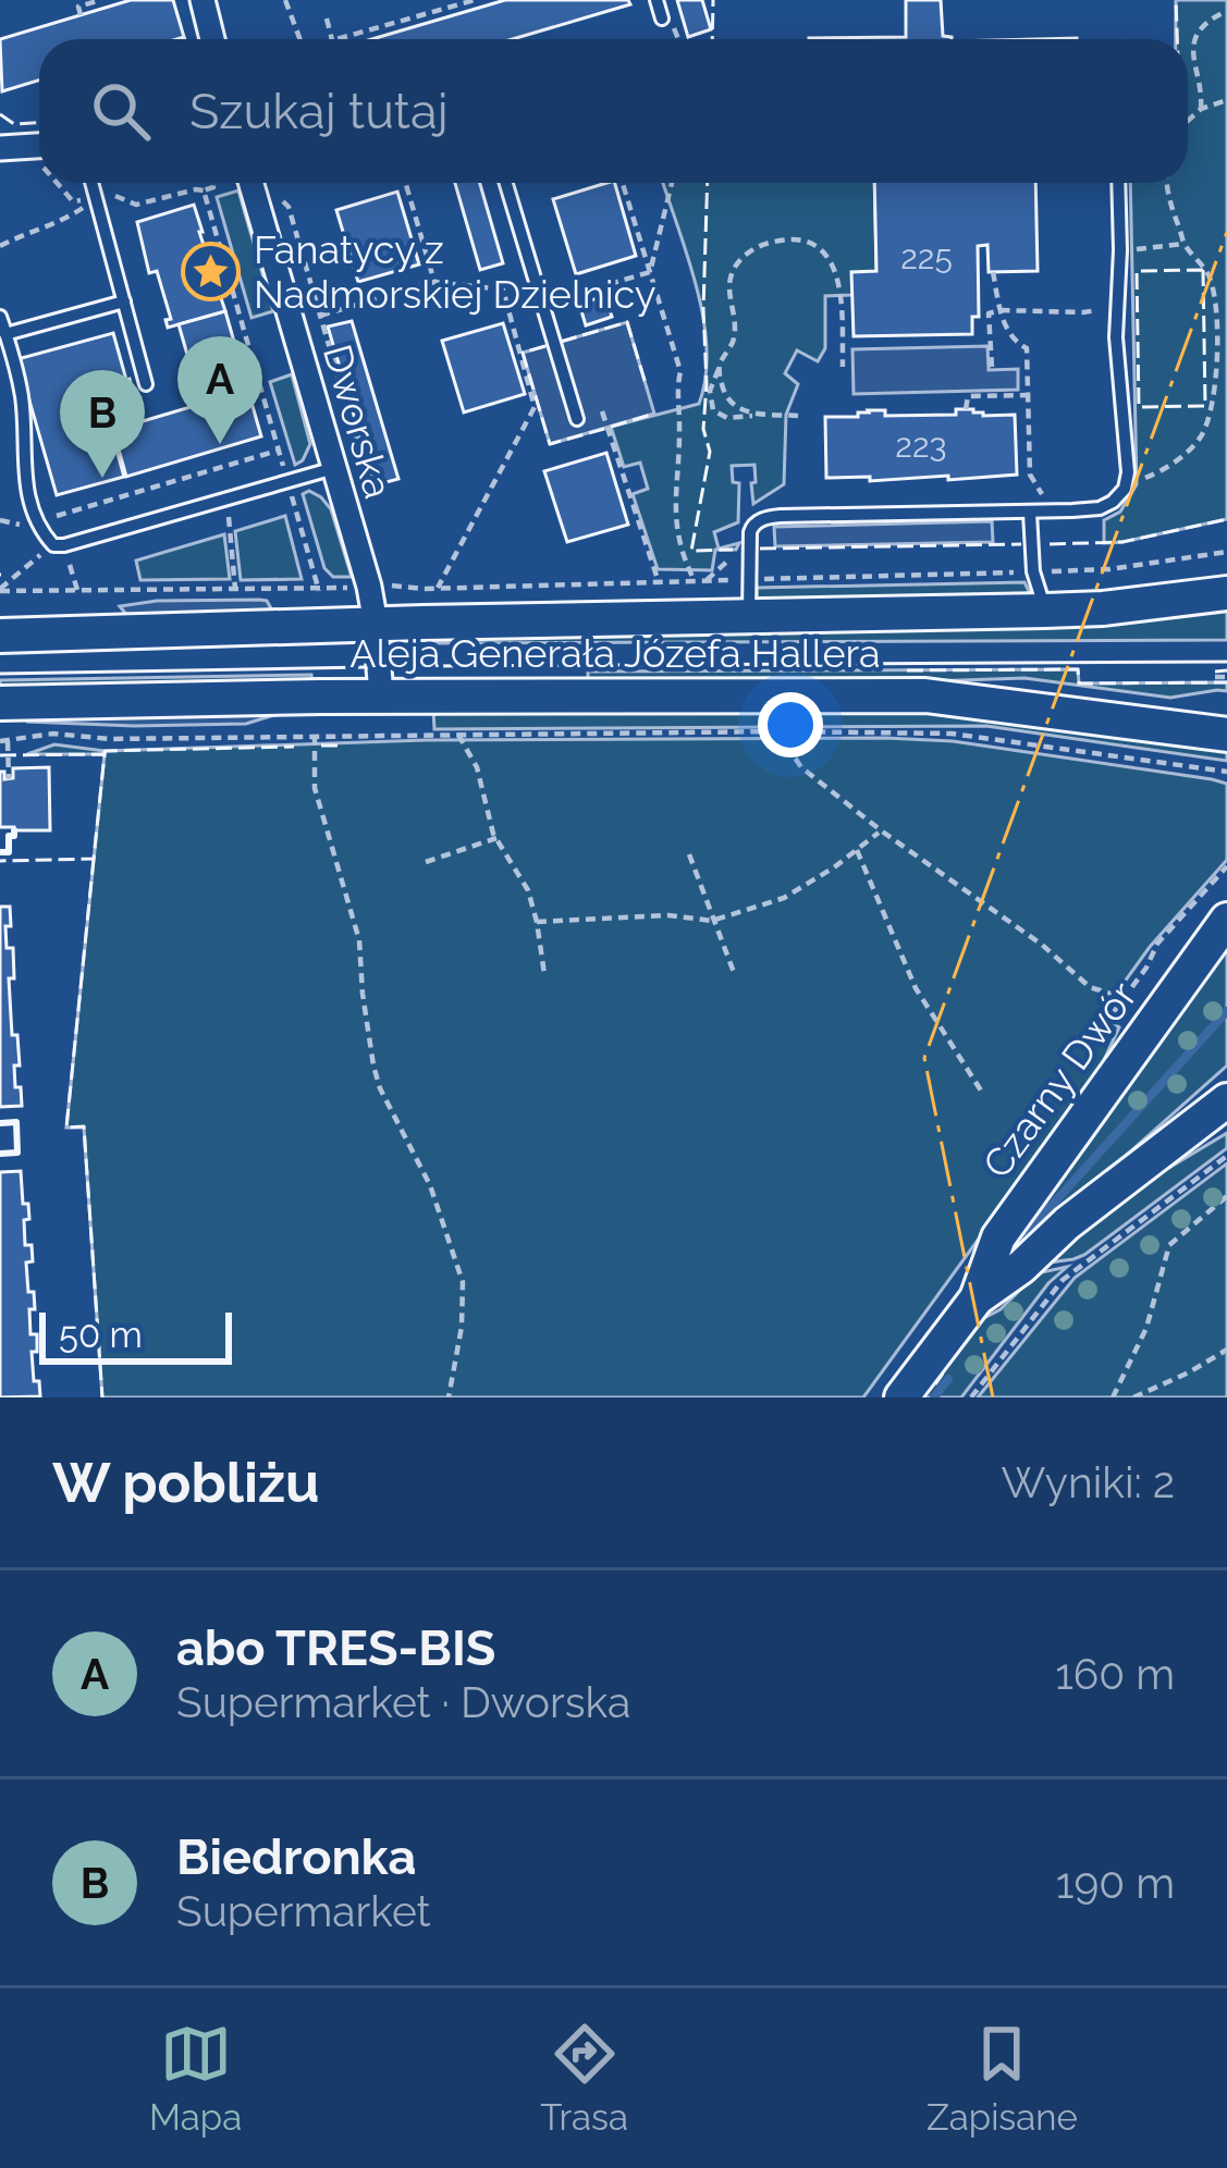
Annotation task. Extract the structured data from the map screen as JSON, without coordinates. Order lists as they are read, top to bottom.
{
  "streets": {
    "street": ["Dworska", "Aleja Generała Józefa Hallera", "Czarny Dwór"]
  },
  "crossings": [
    ["Dworska", "Aleja Generała Józefa Hallera"]
  ],
  "places": {
    "place": ["Fanatycy z Nadmorskiej Dzielnicy"]
  },
  "house_numbers": ["225", "223"],
  "scale_bar": "50 m",
  "page": {
    "search": "Szukaj tutaj",
    "pins": ["A", "B"],
    "scale": "50 m",
    "heading": ["W pobliżu", "Wyniki: 2"],
    "list": [
      {
        "mark": "A",
        "name": "abo TRES-BIS",
        "note": "Supermarket · Dworska",
        "value": "160 m"
      },
      {
        "mark": "B",
        "name": "Biedronka",
        "note": "Supermarket",
        "value": "190 m"
      }
    ],
    "nav": ["Mapa", "Trasa", "Zapisane"]
  }
}
